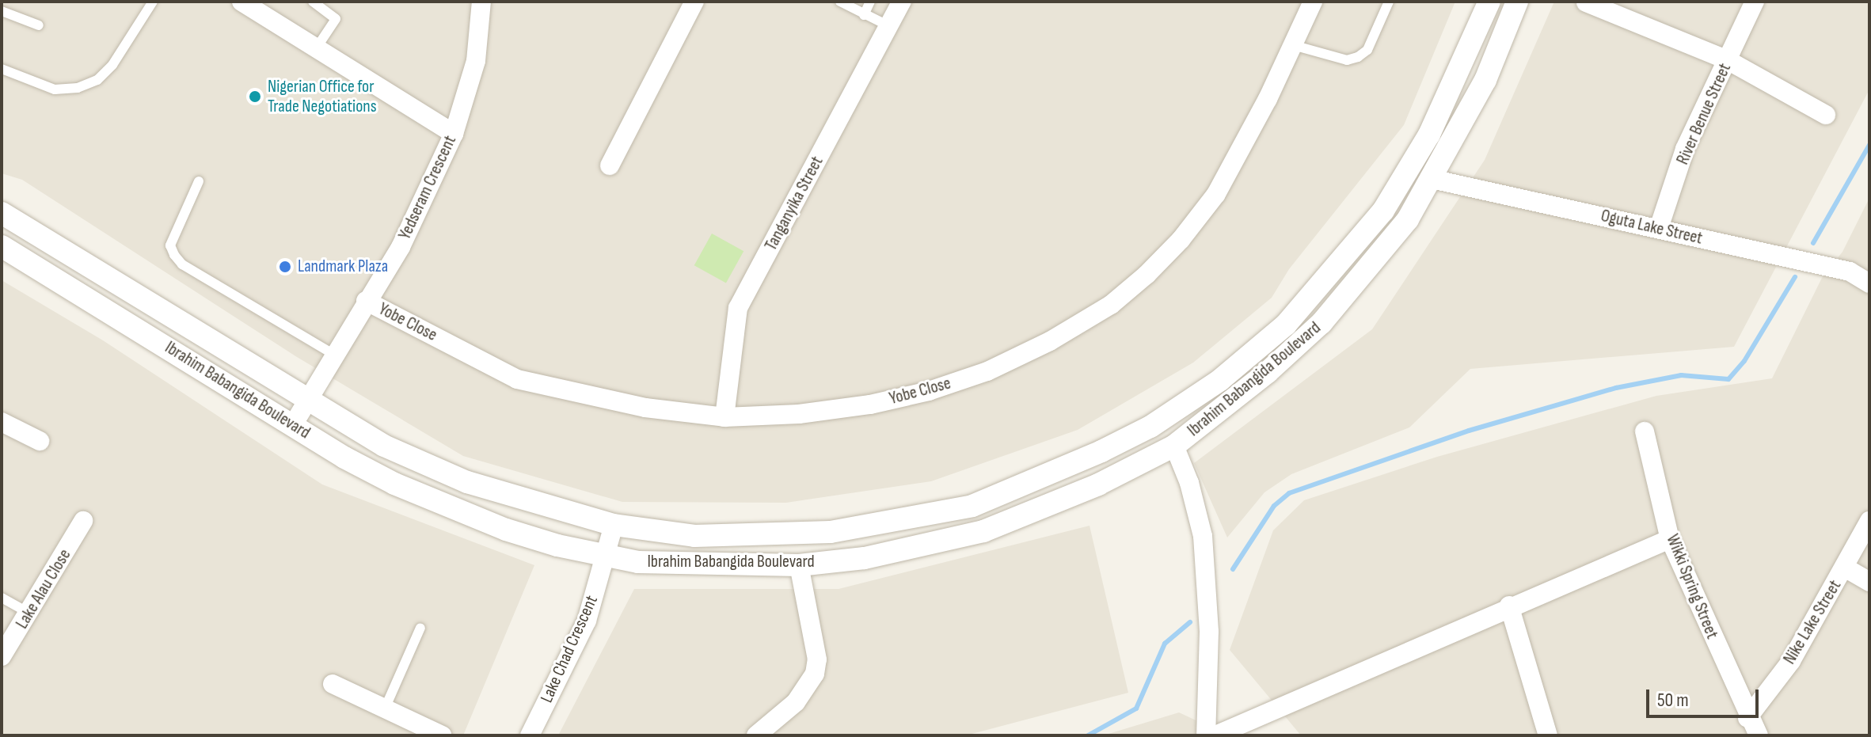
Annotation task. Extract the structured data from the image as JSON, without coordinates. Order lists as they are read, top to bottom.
{
  "streets": {
    "street": [
      "River Benue Street",
      "Yedseram Crescent",
      "Tanganyika Street",
      "Oguta Lake Street",
      "Yobe Close",
      "Ibrahim Babangida Boulevard",
      "Wikki Spring Street",
      "Lake Alau Close",
      "Nike Lake Street",
      "Lake Chad Crescent"
    ]
  },
  "crossings": [
    ["River Benue Street", "Oguta Lake Street"],
    ["Yedseram Crescent", "Yobe Close"],
    ["Yedseram Crescent", "Ibrahim Babangida Boulevard"],
    ["Tanganyika Street", "Yobe Close"],
    ["Oguta Lake Street", "Ibrahim Babangida Boulevard"],
    ["Ibrahim Babangida Boulevard", "Lake Chad Crescent"],
    ["Wikki Spring Street", "Nike Lake Street"]
  ],
  "places": ["Nigerian Office for Trade Negotiations", "Landmark Plaza"],
  "scale_bar": "50 m"
}
